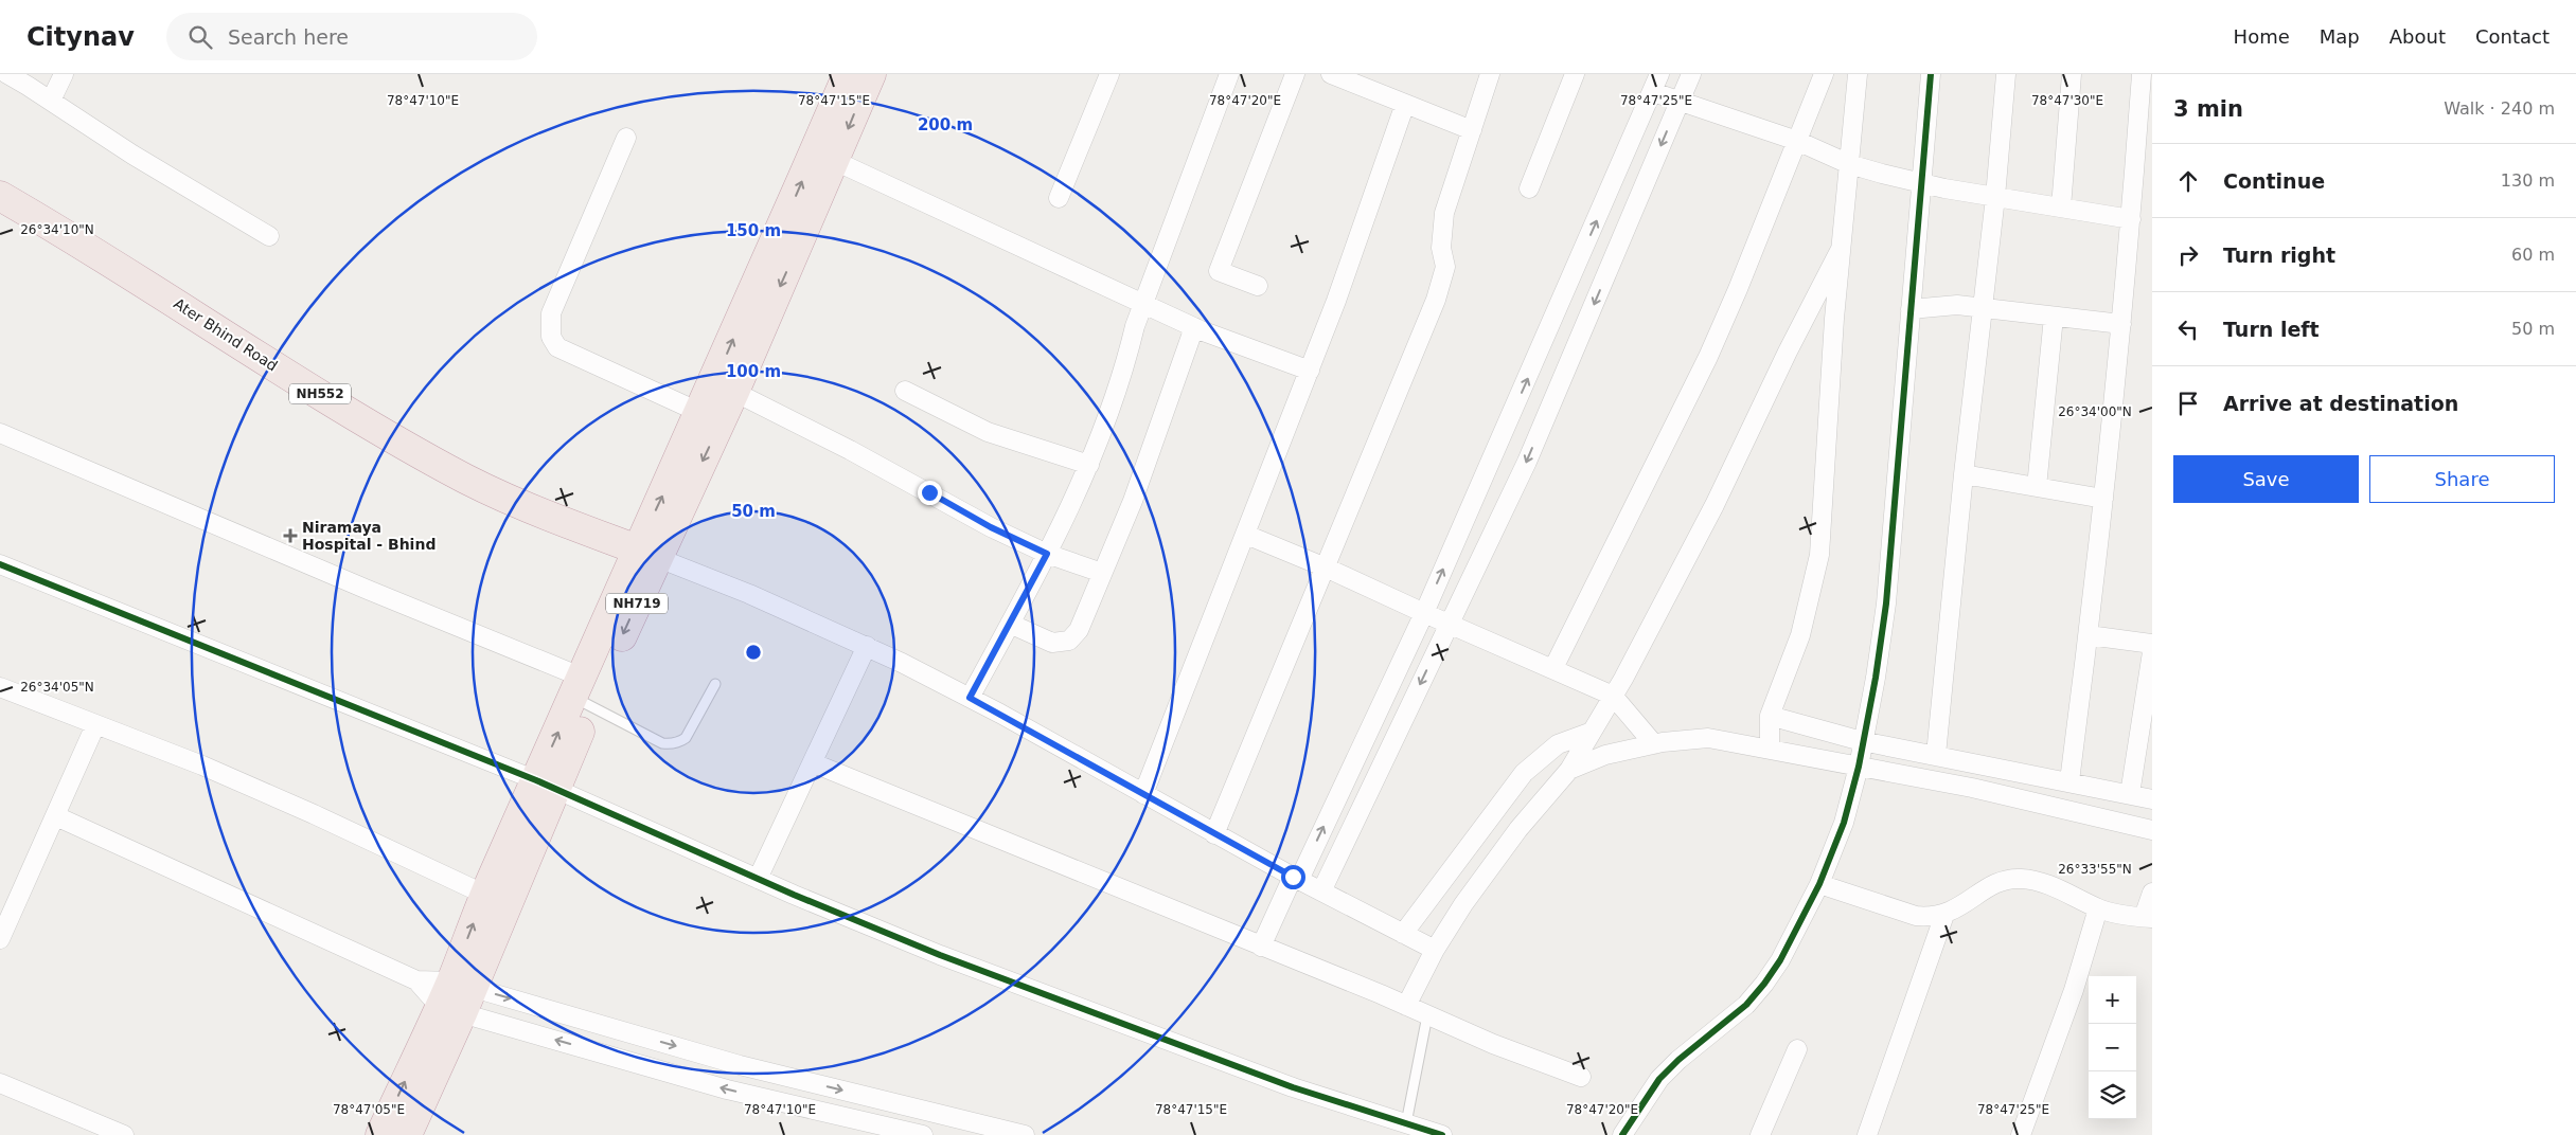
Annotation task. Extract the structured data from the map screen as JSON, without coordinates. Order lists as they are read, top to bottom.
{
  "streets": {
    "highway": ["Ater Bhind Road", "NH552", "NH719"]
  },
  "crossings": [
    ["Ater Bhind Road", "NH719"]
  ],
  "places": {
    "health": ["Niramaya Hospital - Bhind"]
  },
  "page": {
    "header": "Citynav",
    "search": "Search here",
    "nav": [
      "Home",
      "Map",
      "About",
      "Contact"
    ],
    "heading": ["3 min", "Walk · 240 m"],
    "list": [
      ["Continue", "130 m"],
      ["Turn right", "60 m"],
      ["Turn left", "50 m"],
      "Arrive at destination"
    ],
    "buttons": ["Save", "Share"],
    "map_buttons": ["+", "−"]
  },
  "coordinates": [
    "78°47'20\"E",
    "78°47'30\"E",
    "78°47'10\"E",
    "78°47'15\"E",
    "78°47'25\"E",
    "26°34'10\"N",
    "26°34'00\"N",
    "26°34'05\"N",
    "26°33'55\"N",
    "78°47'05\"E"
  ],
  "rings": [
    "200 m",
    "150 m",
    "100 m",
    "50 m"
  ]
}
